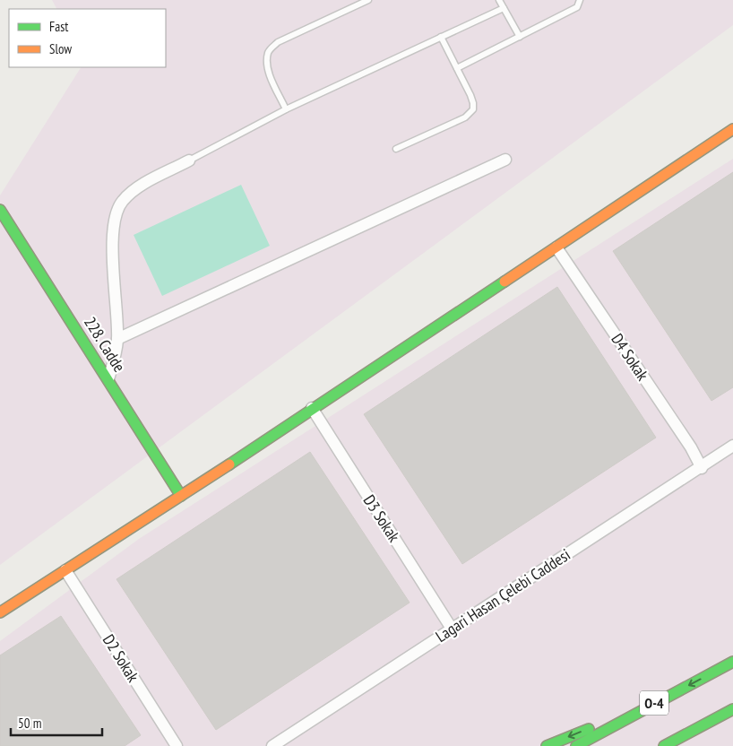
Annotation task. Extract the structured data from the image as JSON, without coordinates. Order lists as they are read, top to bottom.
{
  "streets": {
    "main road": ["228. Cadde", "O-4"],
    "street": [
      "D4 Sokak",
      "D3 Sokak",
      "Lagari Hasan Çelebi Caddesi",
      "D2 Sokak"
    ]
  },
  "crossings": [
    ["D4 Sokak", "Lagari Hasan Çelebi Caddesi"],
    ["D3 Sokak", "Lagari Hasan Çelebi Caddesi"]
  ],
  "legend": ["Fast", "Slow"],
  "scale_bar": "50 m"
}
